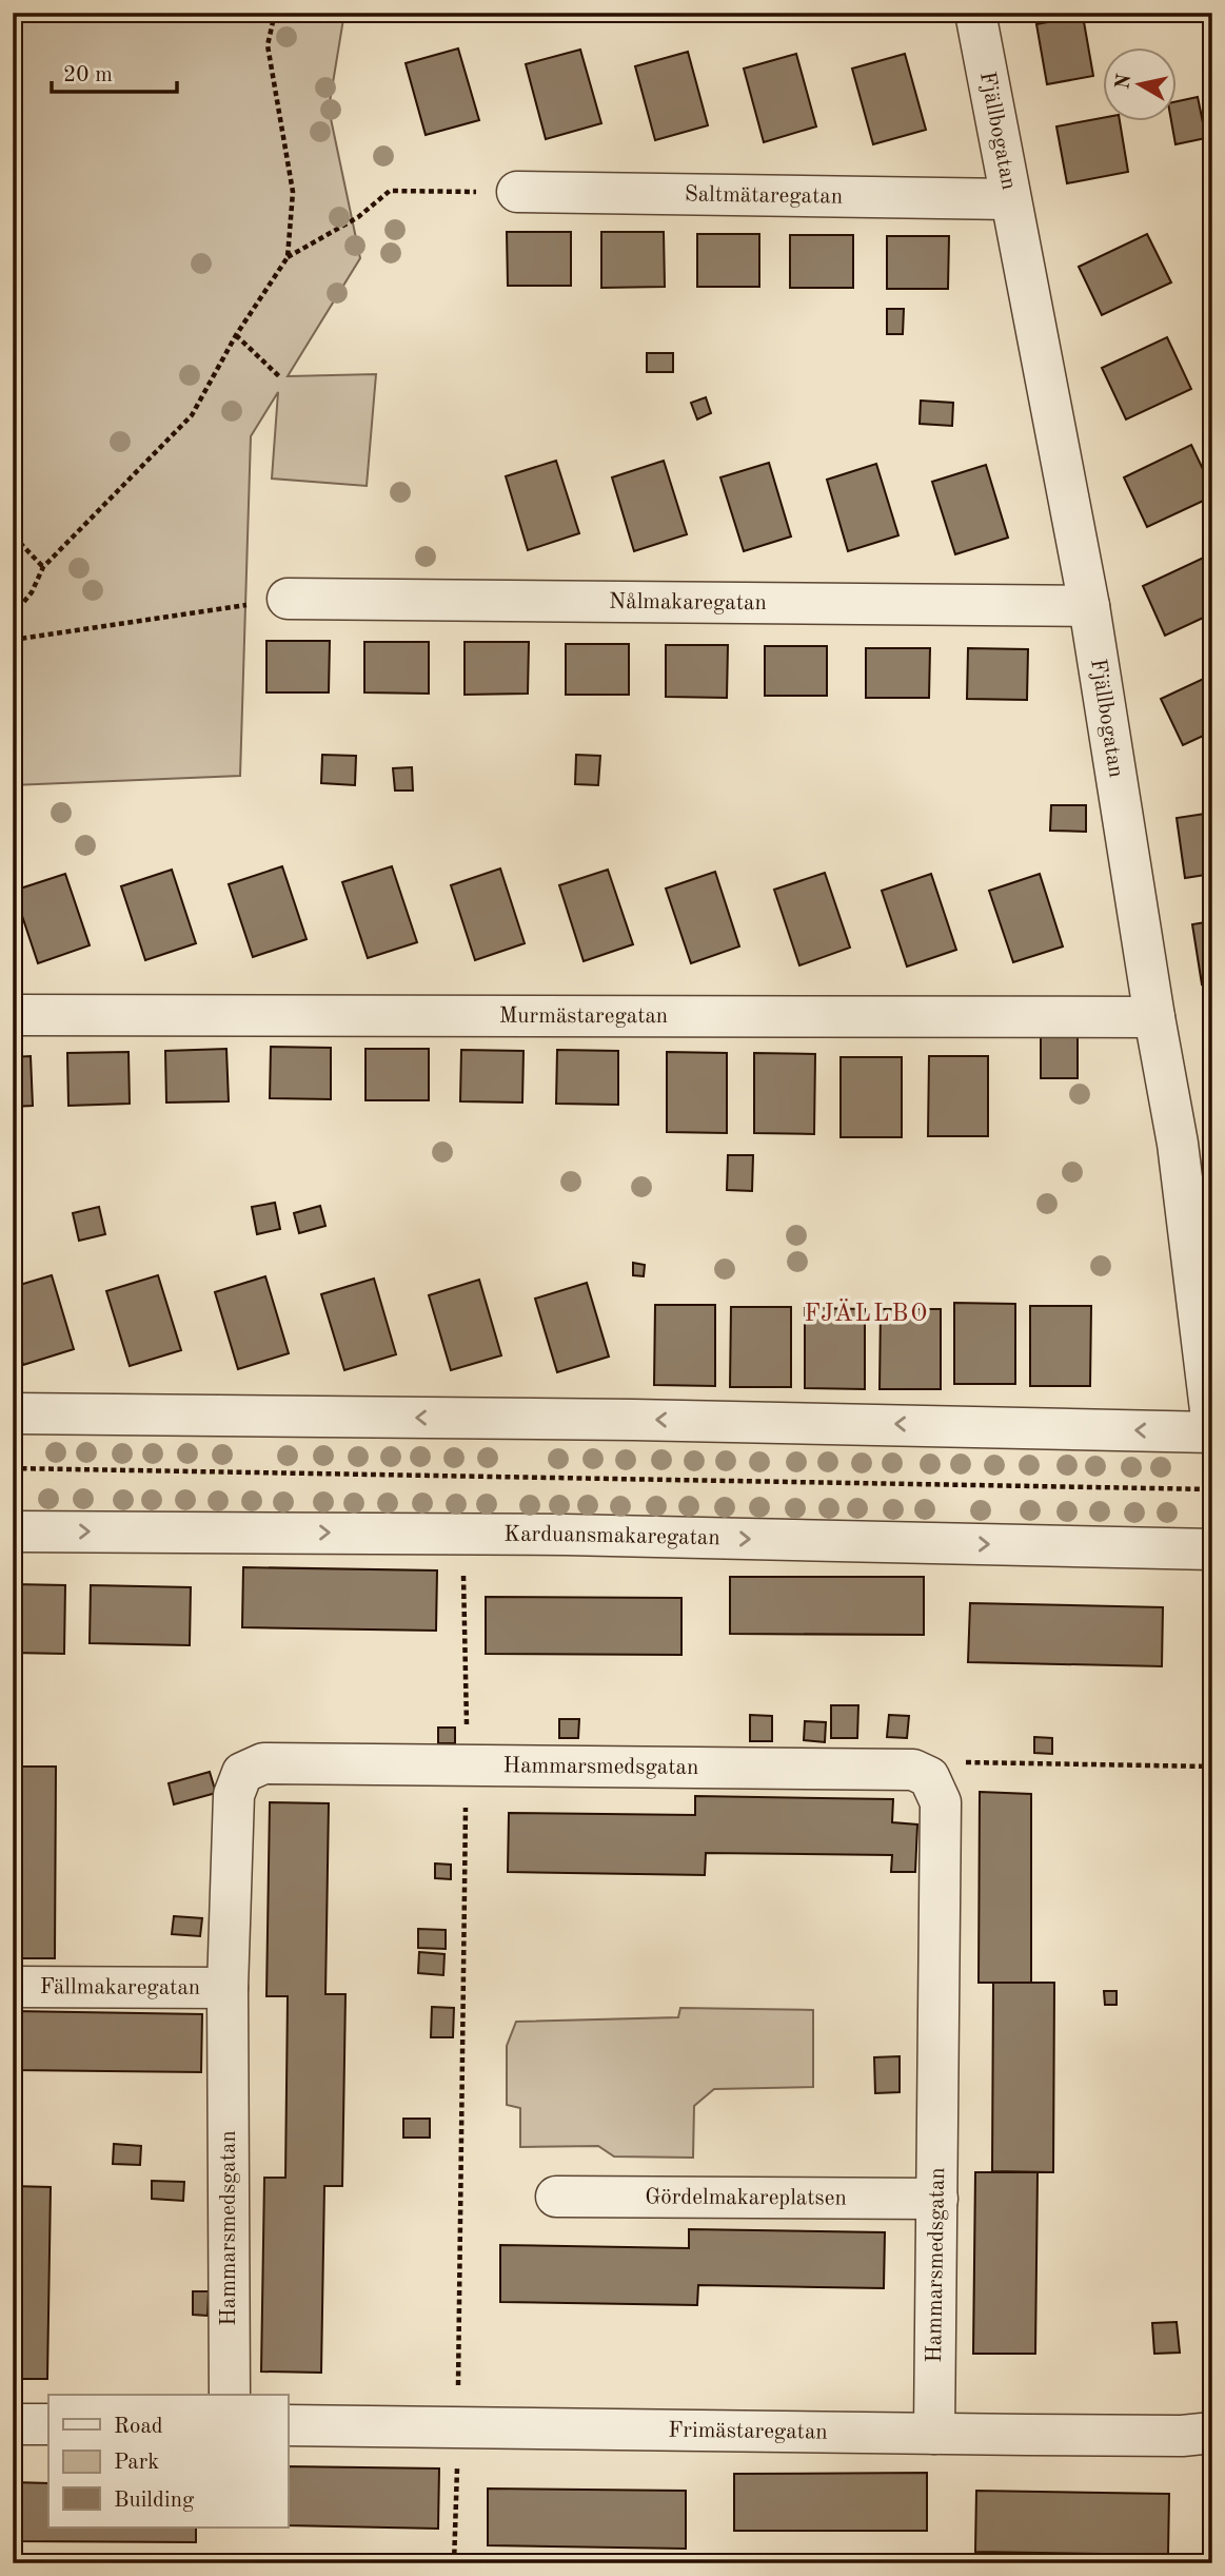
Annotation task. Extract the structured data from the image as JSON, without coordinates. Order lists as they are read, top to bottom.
{
  "streets": {
    "street": [
      "Fjällbogatan",
      "Saltmätaregatan",
      "Nålmakaregatan",
      "Murmästaregatan",
      "Karduansmakaregatan",
      "Hammarsmedsgatan",
      "Fällmakaregatan",
      "Gördelmakareplatsen",
      "Frimästaregatan"
    ]
  },
  "crossings": [
    ["Fjällbogatan", "Saltmätaregatan"],
    ["Fjällbogatan", "Nålmakaregatan"],
    ["Fjällbogatan", "Murmästaregatan"],
    ["Hammarsmedsgatan", "Fällmakaregatan"],
    ["Hammarsmedsgatan", "Gördelmakareplatsen"],
    ["Hammarsmedsgatan", "Frimästaregatan"]
  ],
  "districts": ["FJÄLLBO"],
  "legend": ["Road", "Park", "Building"],
  "scale_bar": "20 m",
  "north": "left"
}
